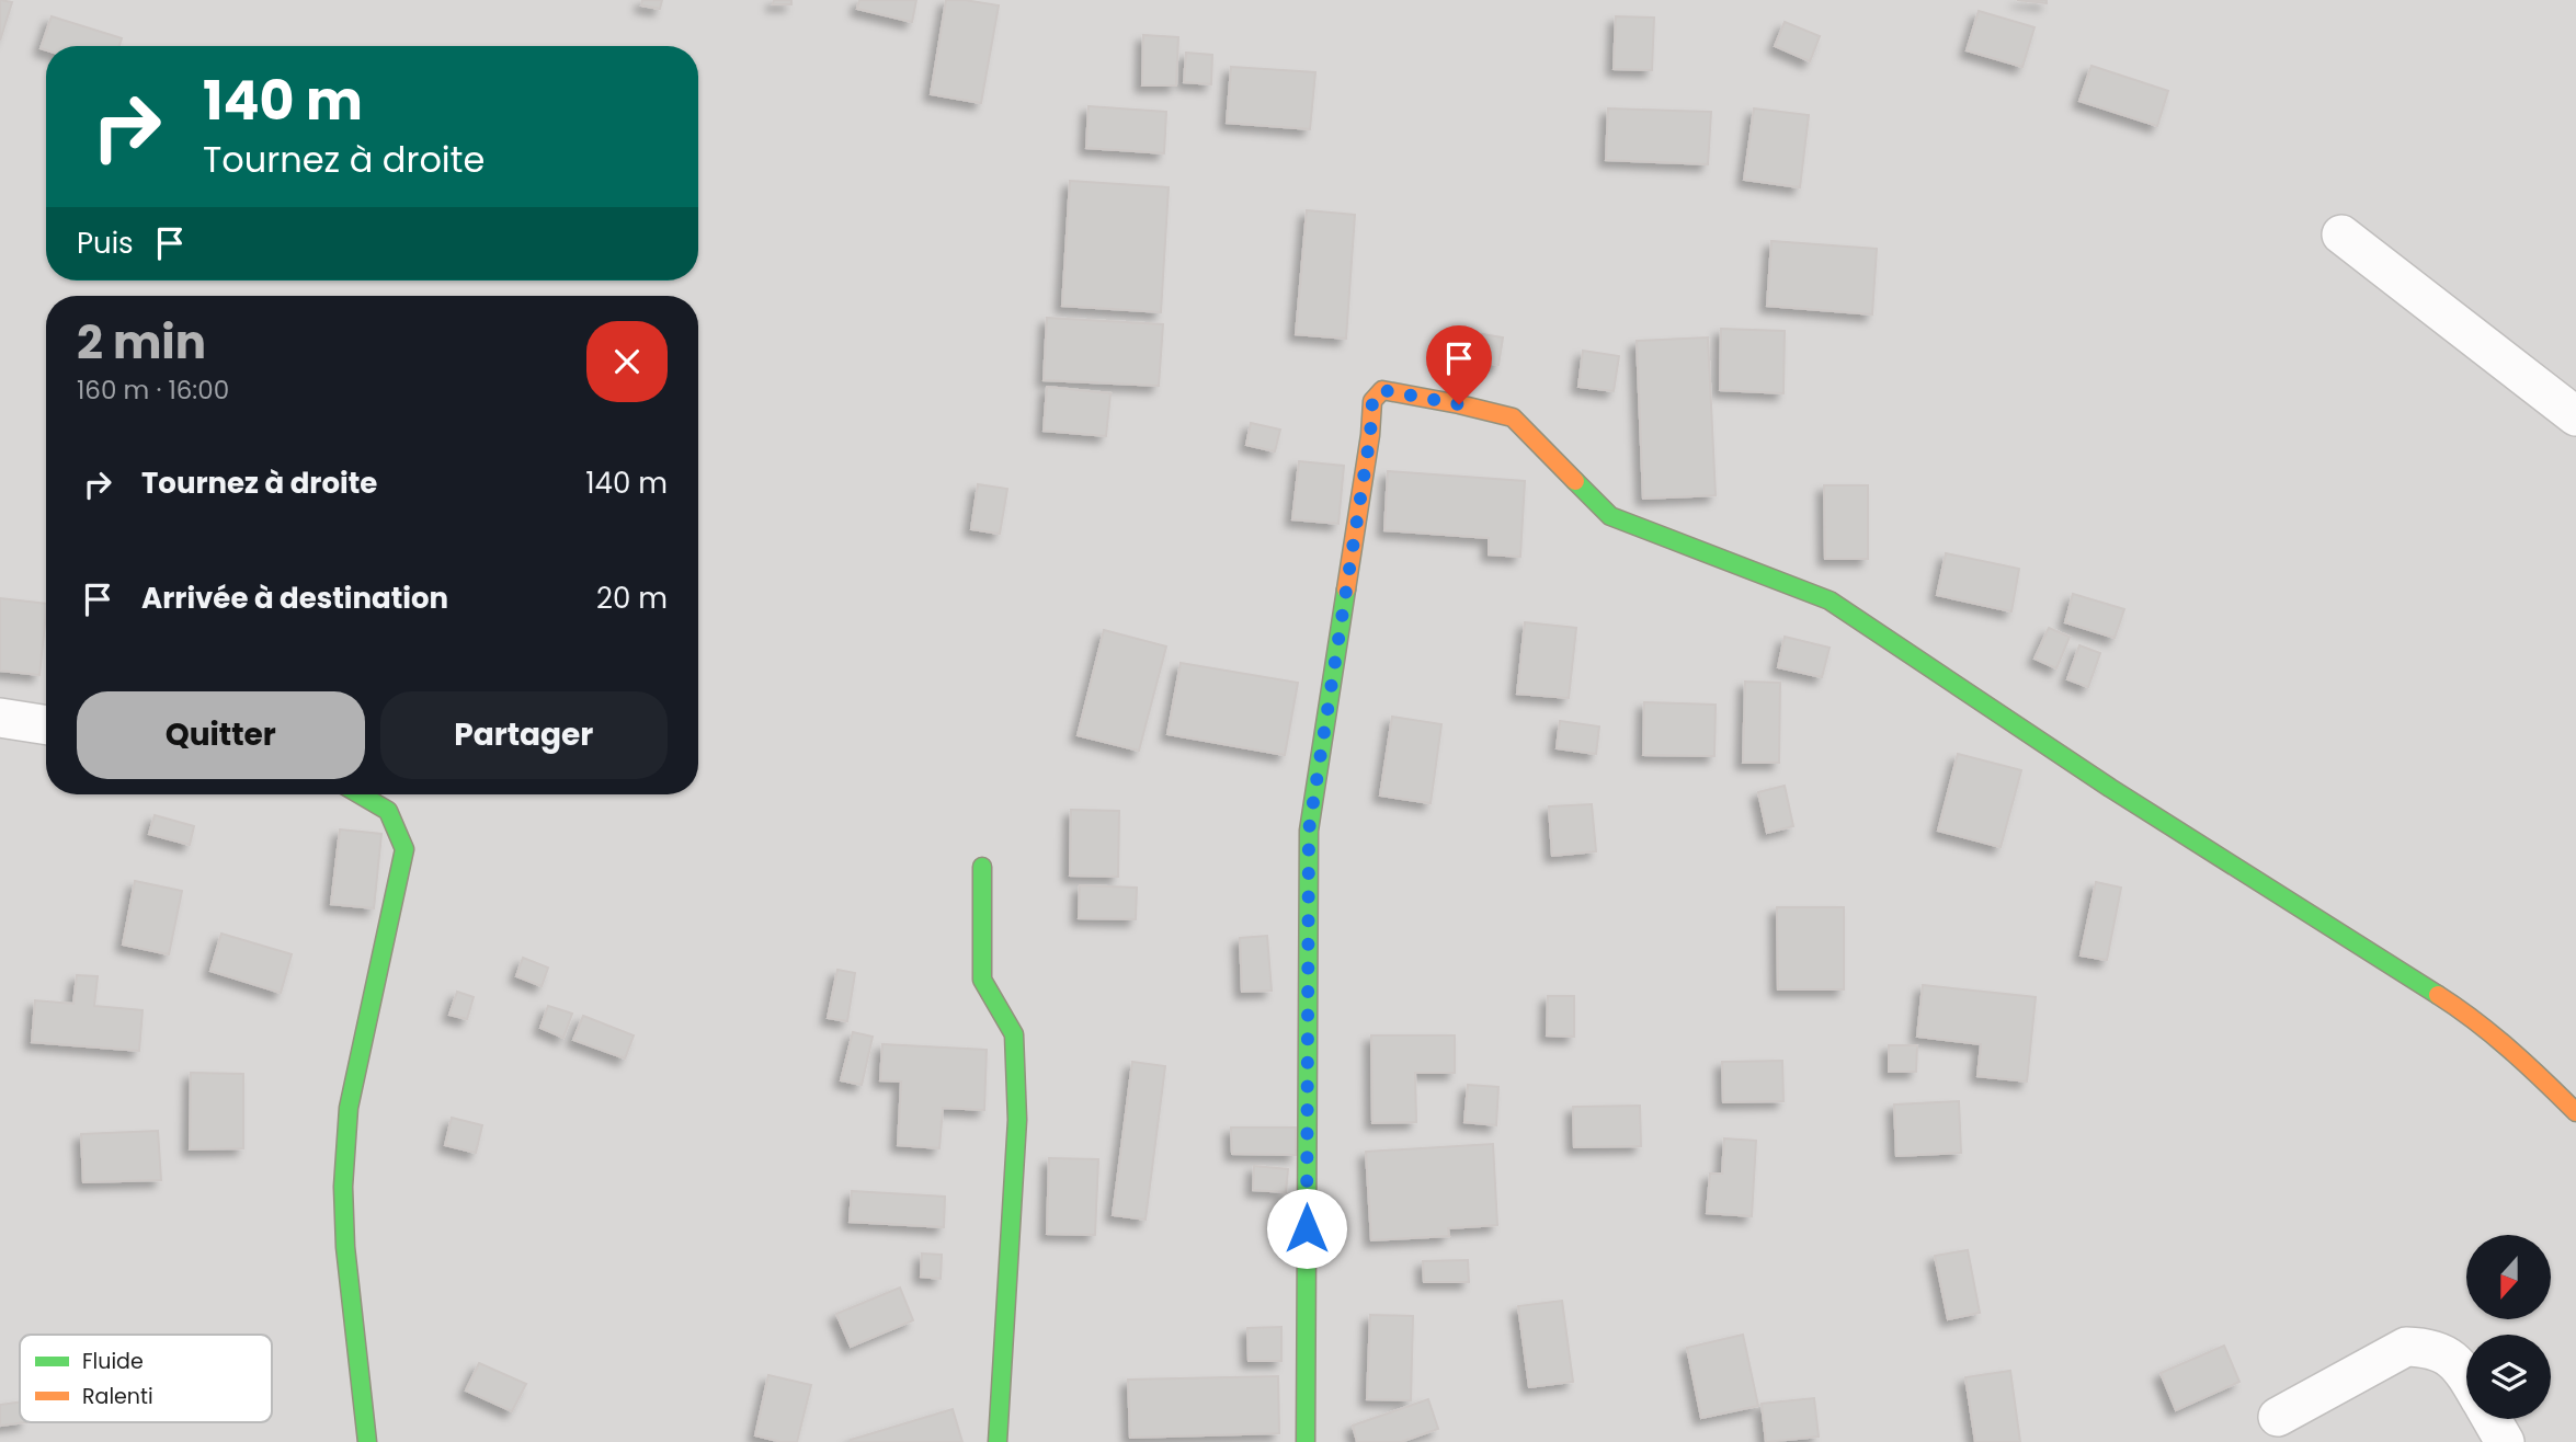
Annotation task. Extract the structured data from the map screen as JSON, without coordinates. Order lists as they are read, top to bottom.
{
  "legend": ["Fluide", "Ralenti"],
  "north": "bottom",
  "page": {
    "turn": ["140 m", "Tournez à droite"],
    "then": "Puis",
    "heading": ["2 min", "160 m · 16:00"],
    "list": [
      {
        "name": "Tournez à droite",
        "value": "140 m"
      },
      {
        "name": "Arrivée à destination",
        "value": "20 m"
      }
    ],
    "buttons": ["Quitter", "Partager"]
  }
}
